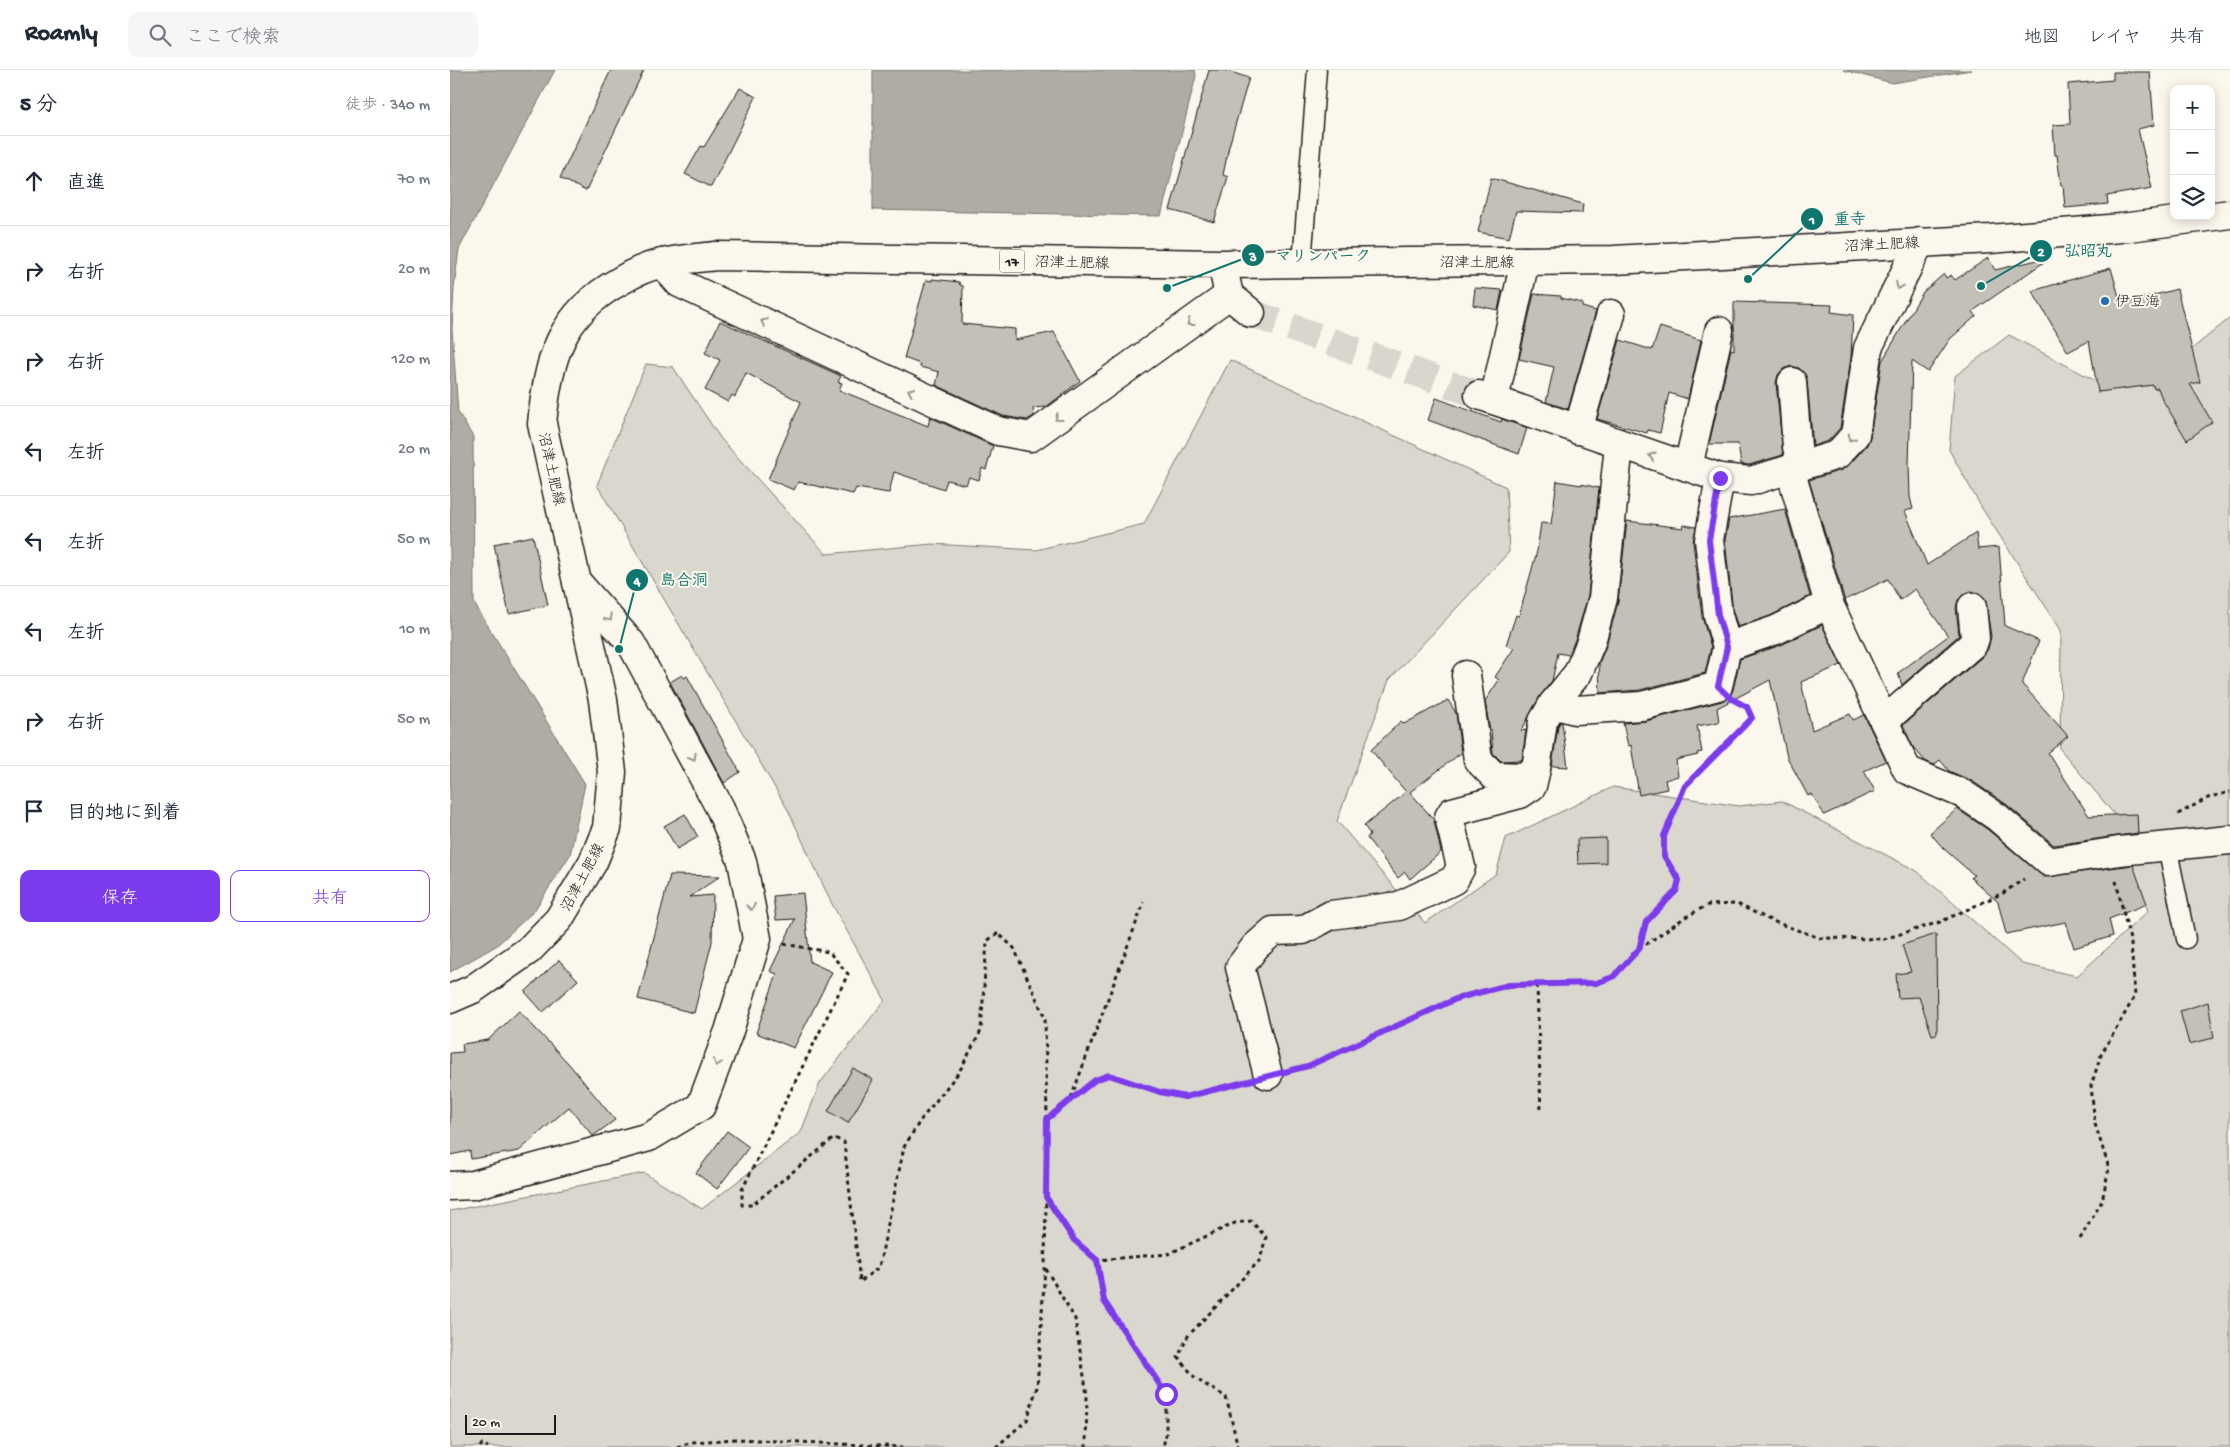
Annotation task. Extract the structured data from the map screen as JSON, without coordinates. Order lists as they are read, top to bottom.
{
  "streets": {
    "street": ["沼津土肥線", "17"]
  },
  "places": [
    "重寺",
    "弘昭丸",
    "マリンパーク",
    "伊豆海",
    "島合洞"
  ],
  "scale_bar": "20 m",
  "page": {
    "header": "Roamly",
    "search": "ここで検索",
    "nav": ["地図", "レイヤ", "共有"],
    "heading": ["5 分", "徒歩 · 340 m"],
    "map_buttons": ["+", "−"],
    "list": [
      ["直進", "70 m"],
      ["右折", "20 m"],
      ["右折", "120 m"],
      ["左折", "20 m"],
      ["左折", "50 m"],
      ["左折", "10 m"],
      ["右折", "50 m"],
      "目的地に到着"
    ],
    "buttons": ["保存", "共有"],
    "scale": "20 m"
  }
}
